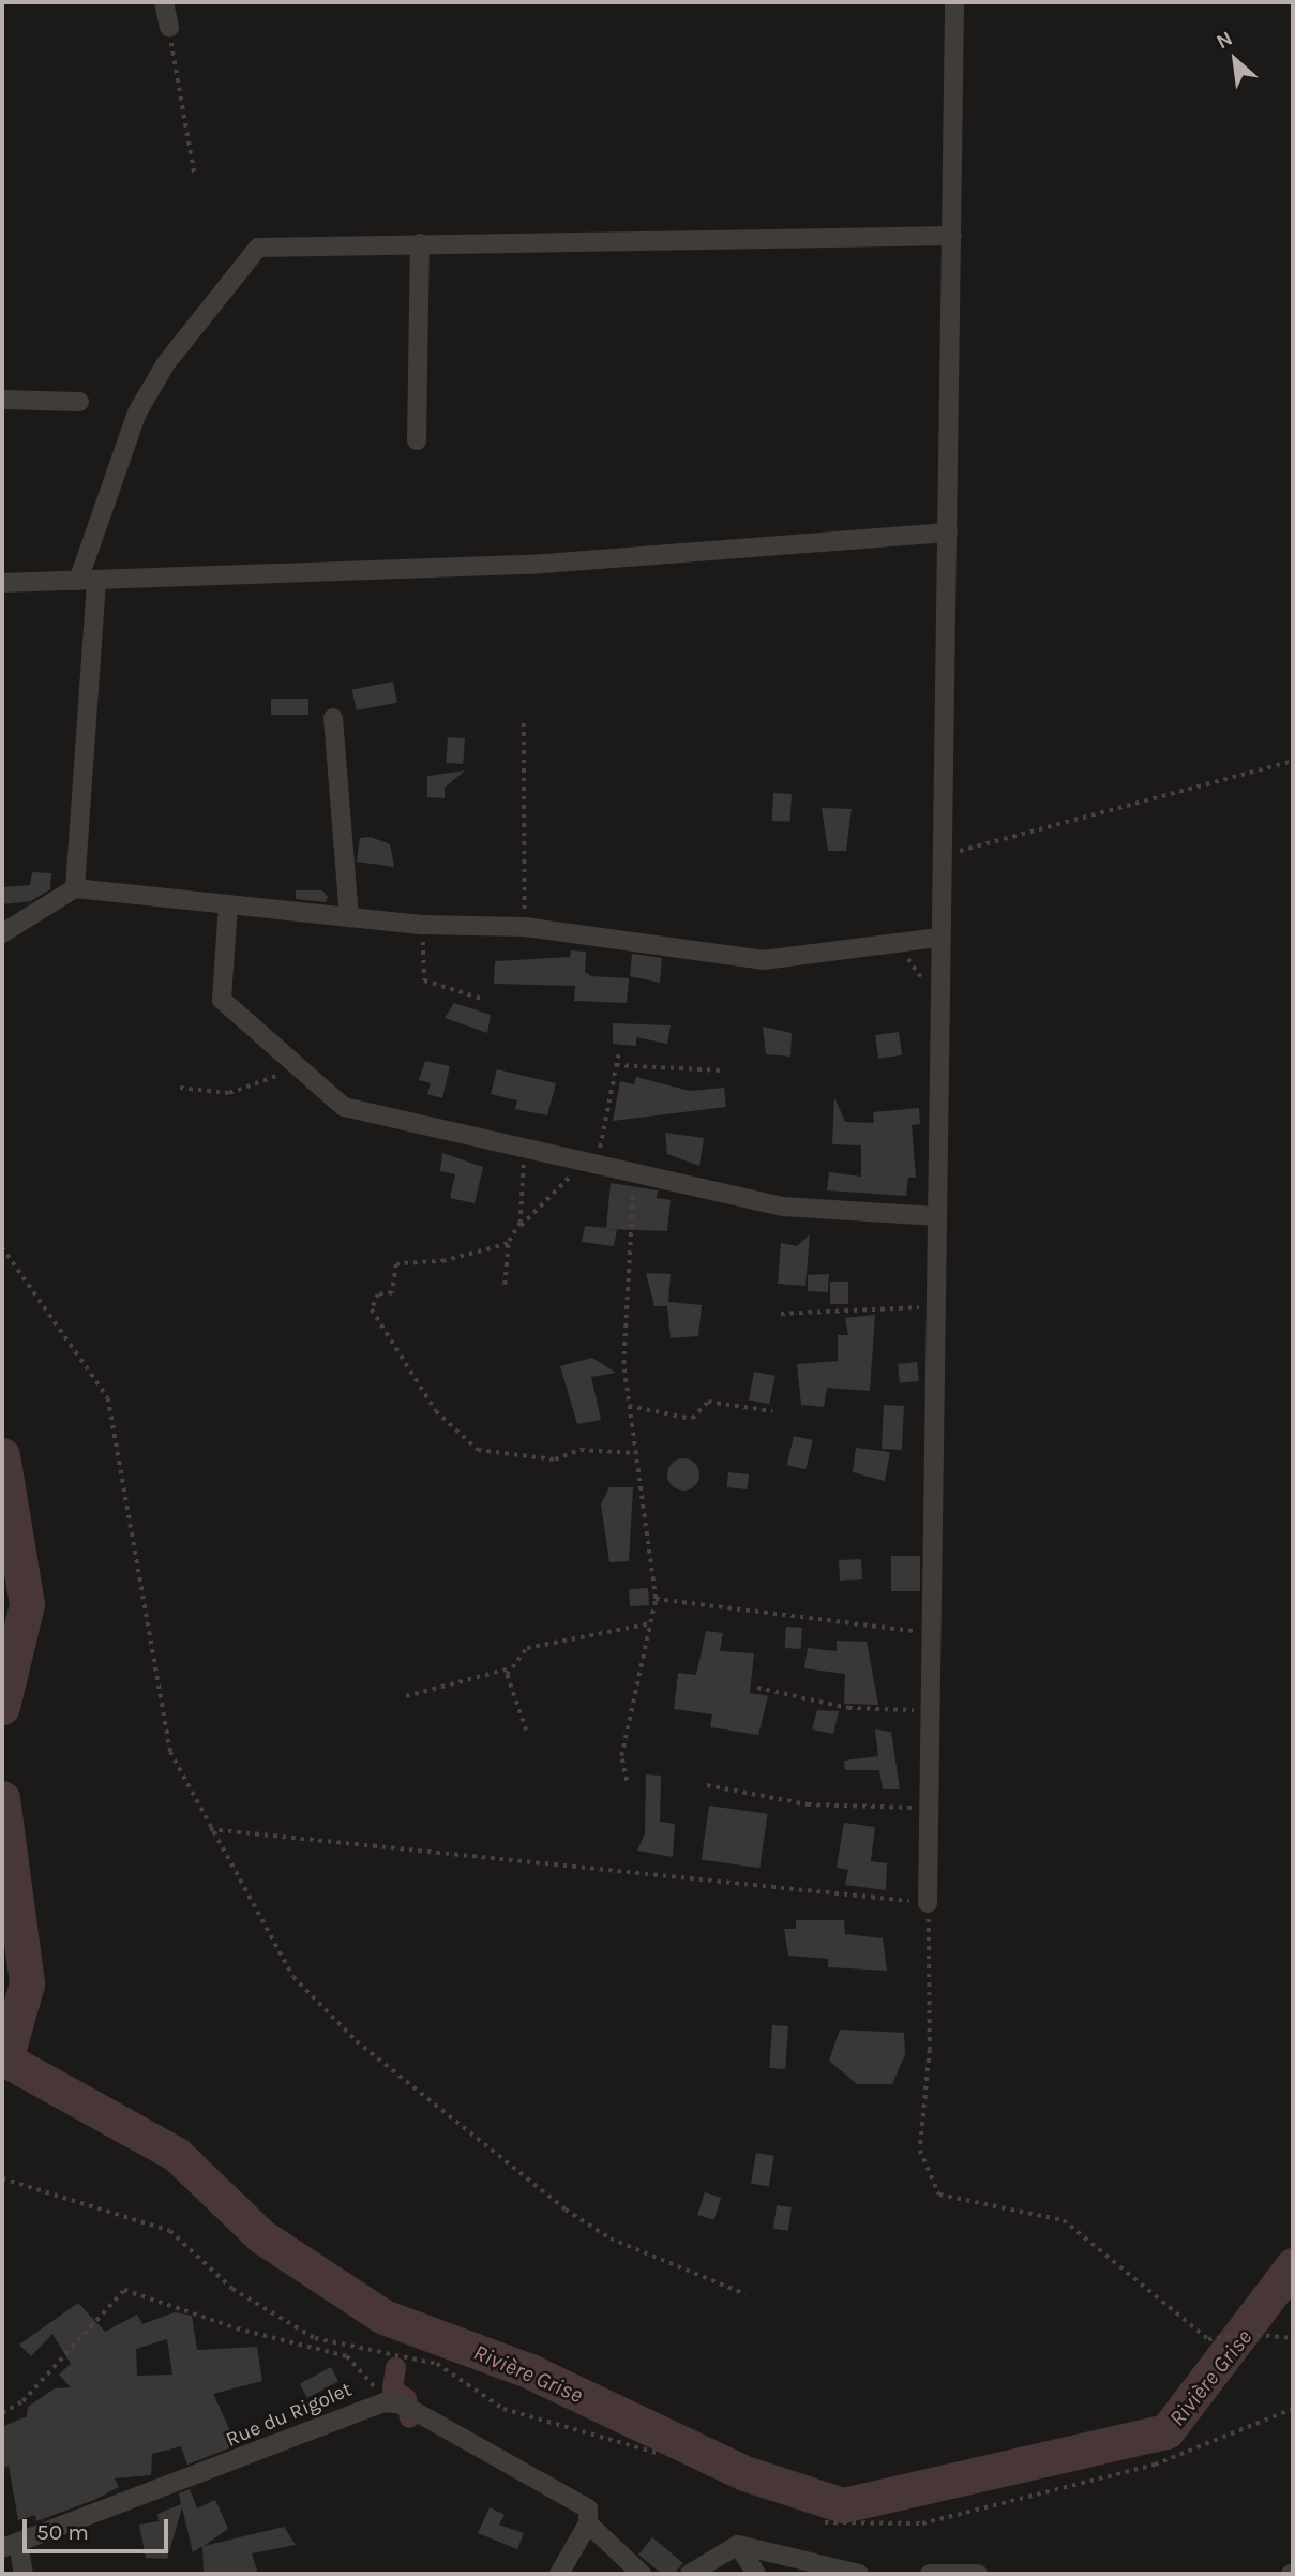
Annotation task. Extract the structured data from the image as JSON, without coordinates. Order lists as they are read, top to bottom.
{
  "streets": {
    "street": ["Rue du Rigolet"]
  },
  "water": ["Rivière Grise"],
  "scale_bar": "50 m",
  "north": "top left"
}
